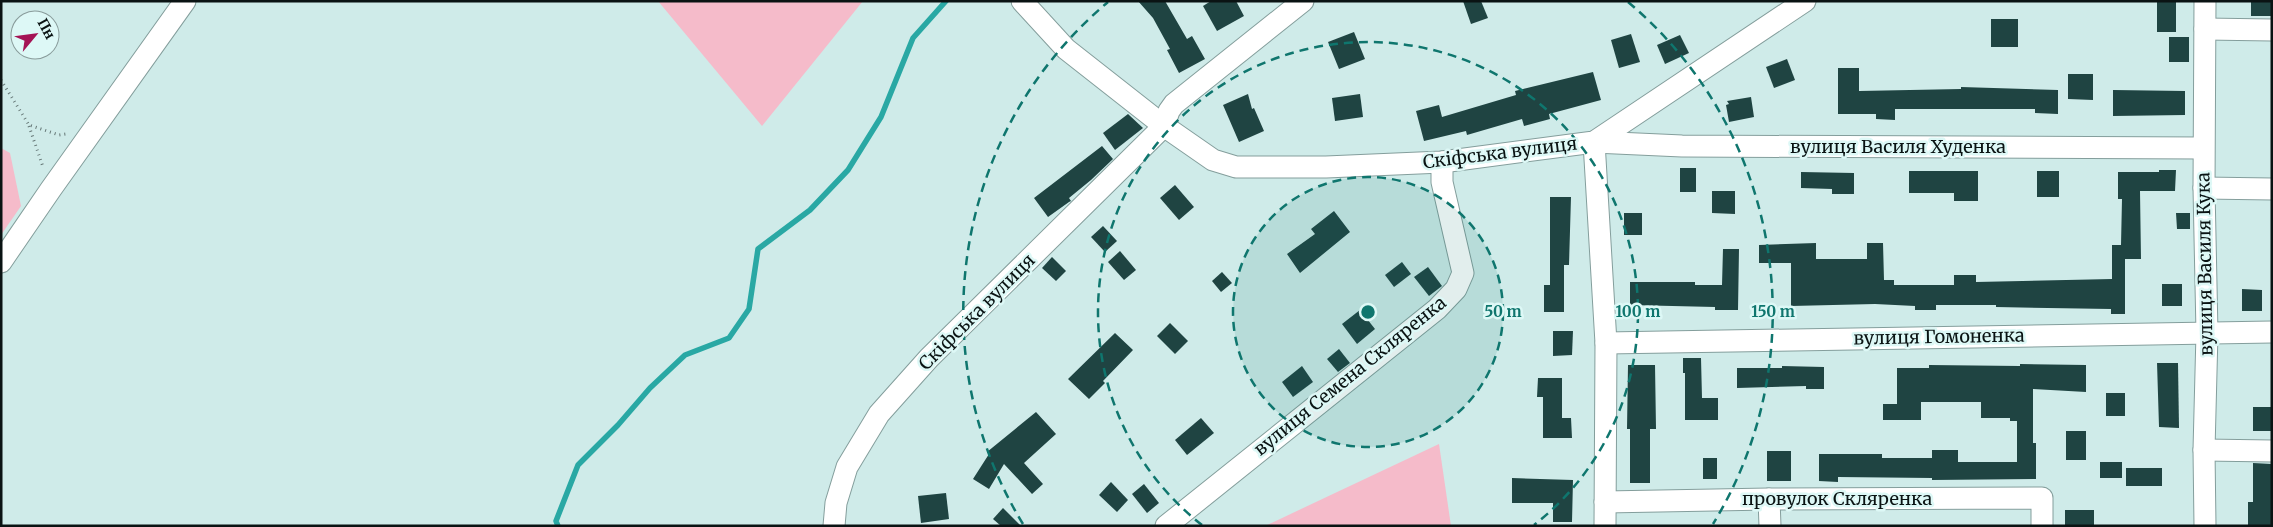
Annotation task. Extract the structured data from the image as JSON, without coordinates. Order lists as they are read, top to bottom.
{
  "streets": {
    "street": [
      "вулиця Василя Худенка",
      "Скіфська вулиця",
      "вулиця Василя Кука",
      "вулиця Гомоненка",
      "вулиця Семена Скляренка",
      "провулок Скляренка"
    ]
  },
  "crossings": [
    ["вулиця Василя Худенка", "Скіфська вулиця"],
    ["вулиця Василя Худенка", "вулиця Василя Кука"],
    ["Скіфська вулиця", "вулиця Семена Скляренка"],
    ["вулиця Василя Кука", "вулиця Гомоненка"]
  ],
  "north": "top right",
  "rings": ["50 m", "100 m", "150 m"]
}
